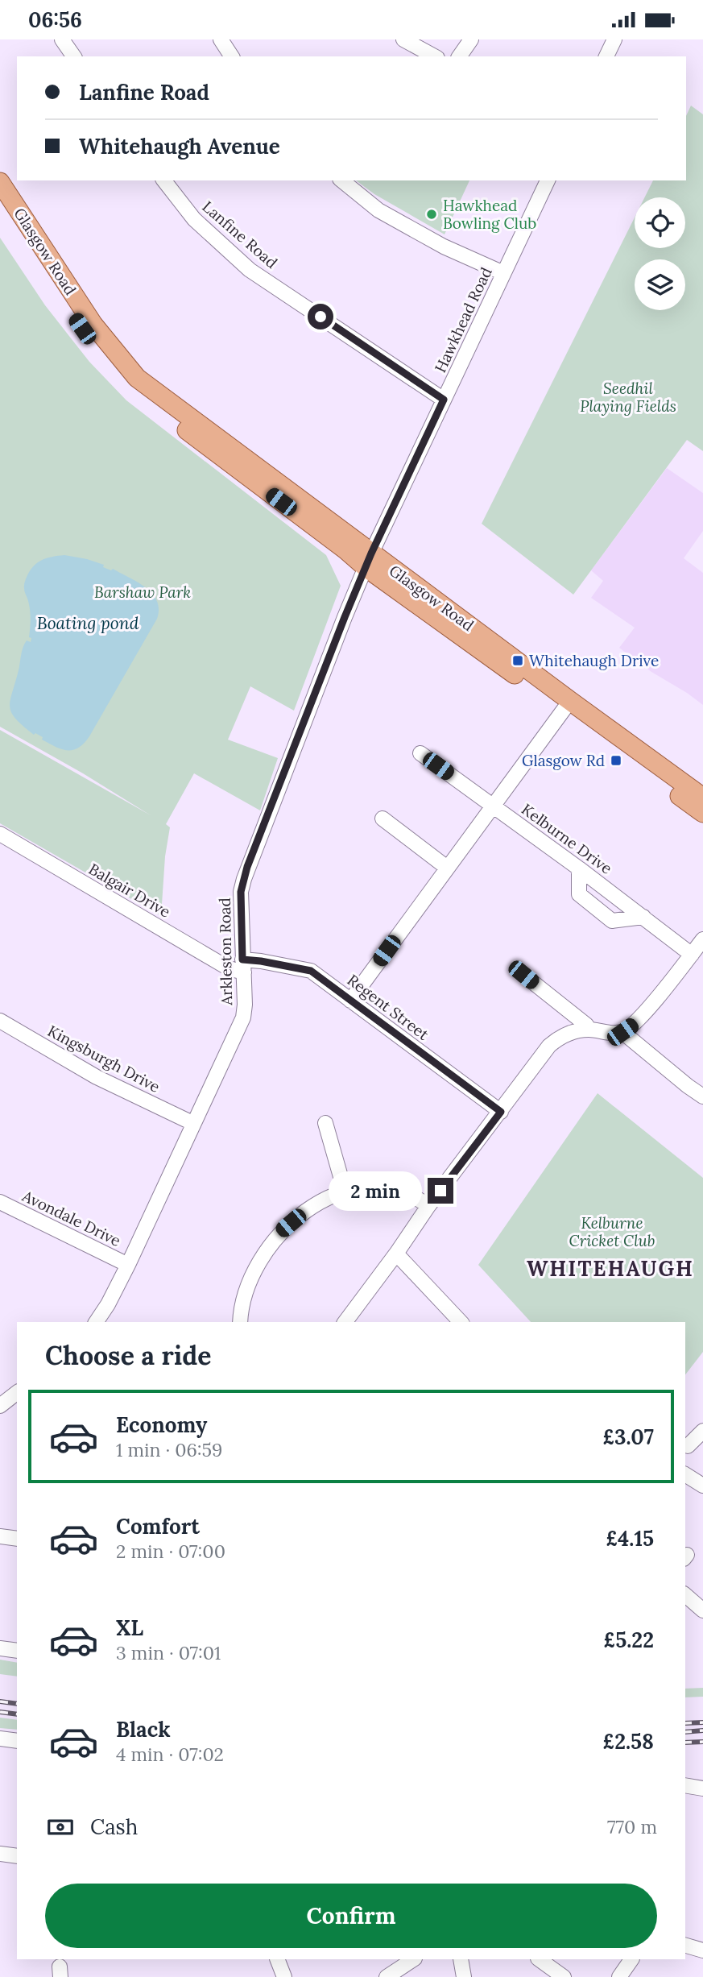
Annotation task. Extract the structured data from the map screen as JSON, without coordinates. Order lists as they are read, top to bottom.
{
  "streets": {
    "main road": ["Glasgow Road"],
    "street": [
      "Lanfine Road",
      "Hawkhead Road",
      "Kelburne Drive",
      "Balgair Drive",
      "Arkleston Road",
      "Regent Street",
      "Kingsburgh Drive",
      "Avondale Drive"
    ]
  },
  "crossings": [
    ["Lanfine Road", "Hawkhead Road"],
    ["Glasgow Road", "Hawkhead Road"],
    ["Glasgow Road", "Arkleston Road"],
    ["Hawkhead Road", "Arkleston Road"],
    ["Balgair Drive", "Arkleston Road"],
    ["Balgair Drive", "Regent Street"],
    ["Arkleston Road", "Regent Street"],
    ["Arkleston Road", "Kingsburgh Drive"],
    ["Arkleston Road", "Avondale Drive"]
  ],
  "districts": ["WHITEHAUGH"],
  "water": ["Boating pond"],
  "parks": ["Seedhil Playing Fields", "Barshaw Park", "Kelburne Cricket Club"],
  "places": {
    "other": ["Hawkhead Bowling Club"],
    "transit": ["Whitehaugh Drive", "Glasgow Rd"]
  },
  "page": {
    "status": "06:56",
    "banner": ["Lanfine Road", "Whitehaugh Avenue"],
    "bubble": "2 min",
    "heading": "Choose a ride",
    "list": [
      {
        "name": "Economy",
        "note": "1 min · 06:59",
        "value": "£3.07"
      },
      {
        "name": "Comfort",
        "note": "2 min · 07:00",
        "value": "£4.15"
      },
      {
        "name": "XL",
        "note": "3 min · 07:01",
        "value": "£5.22"
      },
      {
        "name": "Black",
        "note": "4 min · 07:02",
        "value": "£2.58"
      }
    ],
    "pay": ["Cash", "770 m"],
    "buttons": "Confirm"
  }
}
